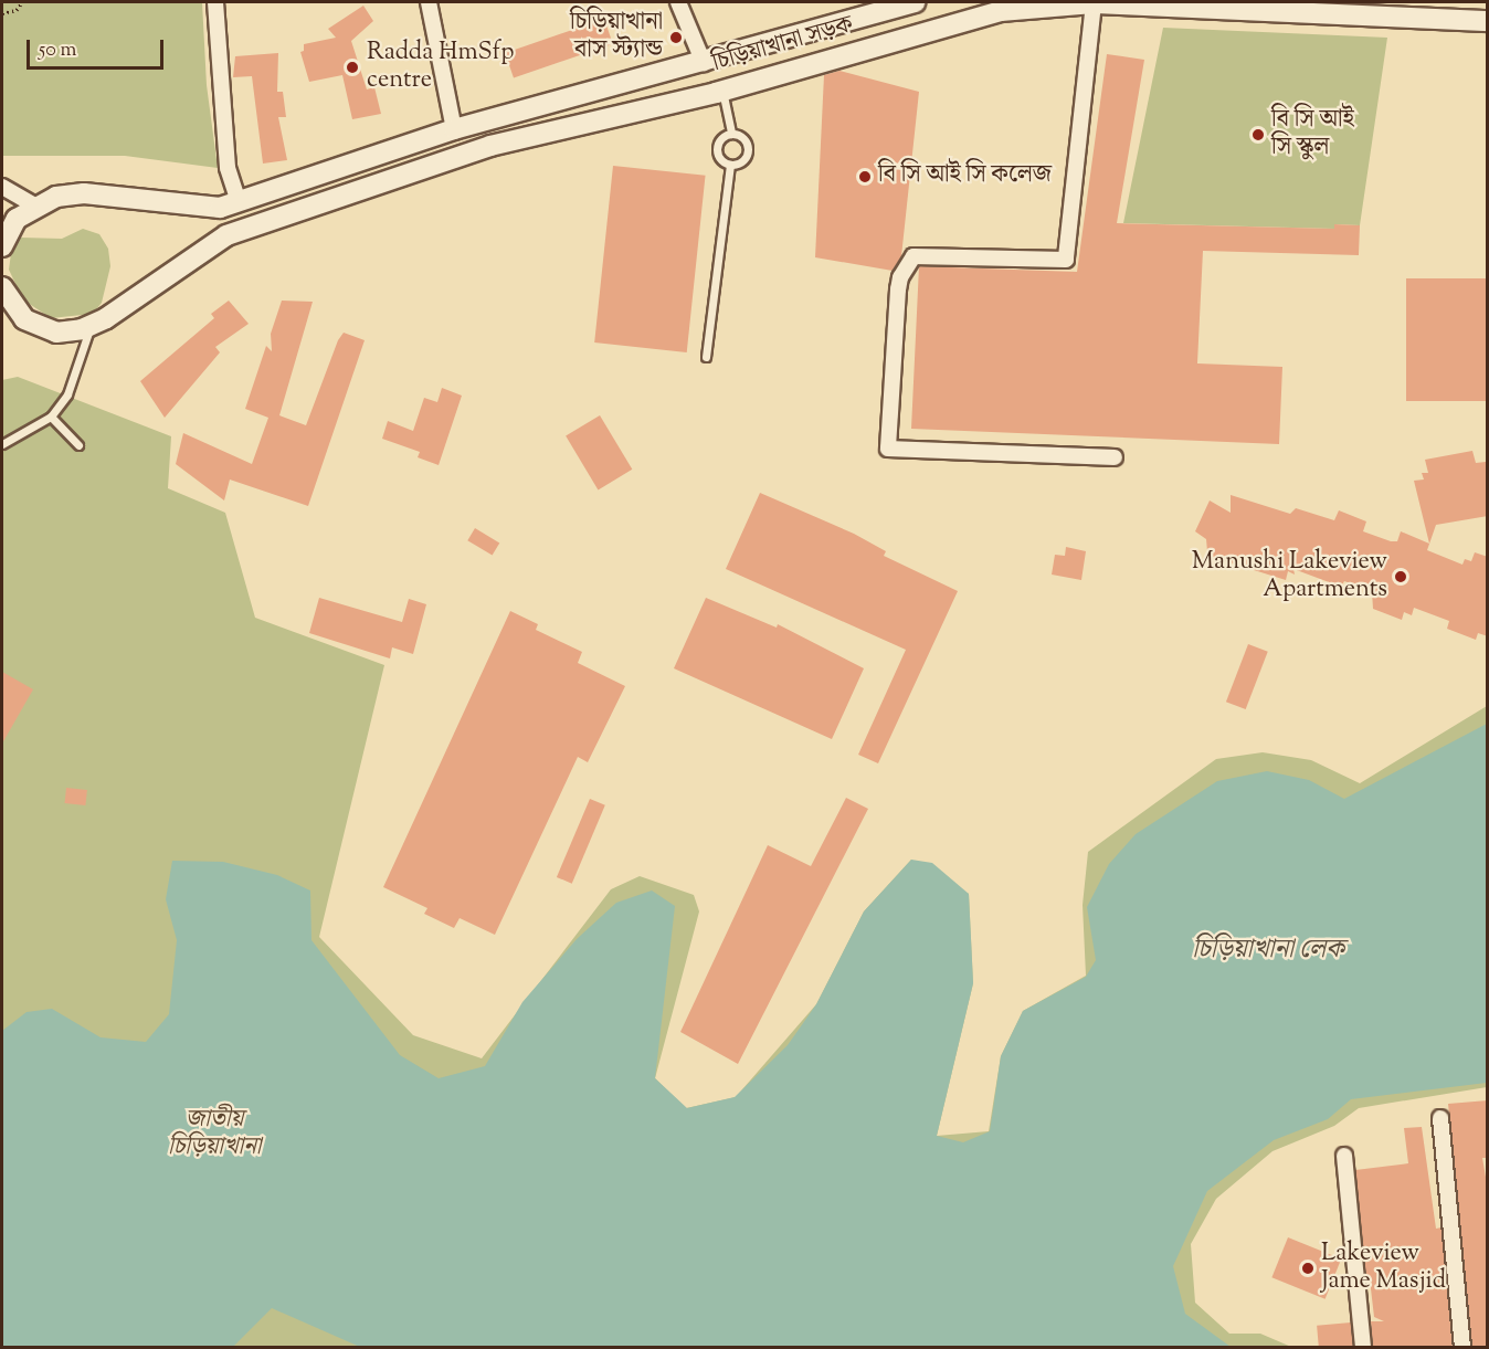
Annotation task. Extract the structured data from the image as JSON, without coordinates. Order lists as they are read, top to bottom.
{
  "streets": {
    "main road": ["চিড়িয়াখানা সড়ক"]
  },
  "water": ["চিড়িয়াখানা লেক"],
  "parks": ["জাতীয় চিড়িয়াখানা"],
  "places": [
    "চিড়িয়াখানা বাস স্ট্যান্ড",
    "Radda HmSfp centre",
    "বি সি আই সি স্কুল",
    "বি সি আই সি কলেজ",
    "Manushi Lakeview Apartments",
    "Lakeview Jame Masjid"
  ],
  "scale_bar": "50 m"
}
